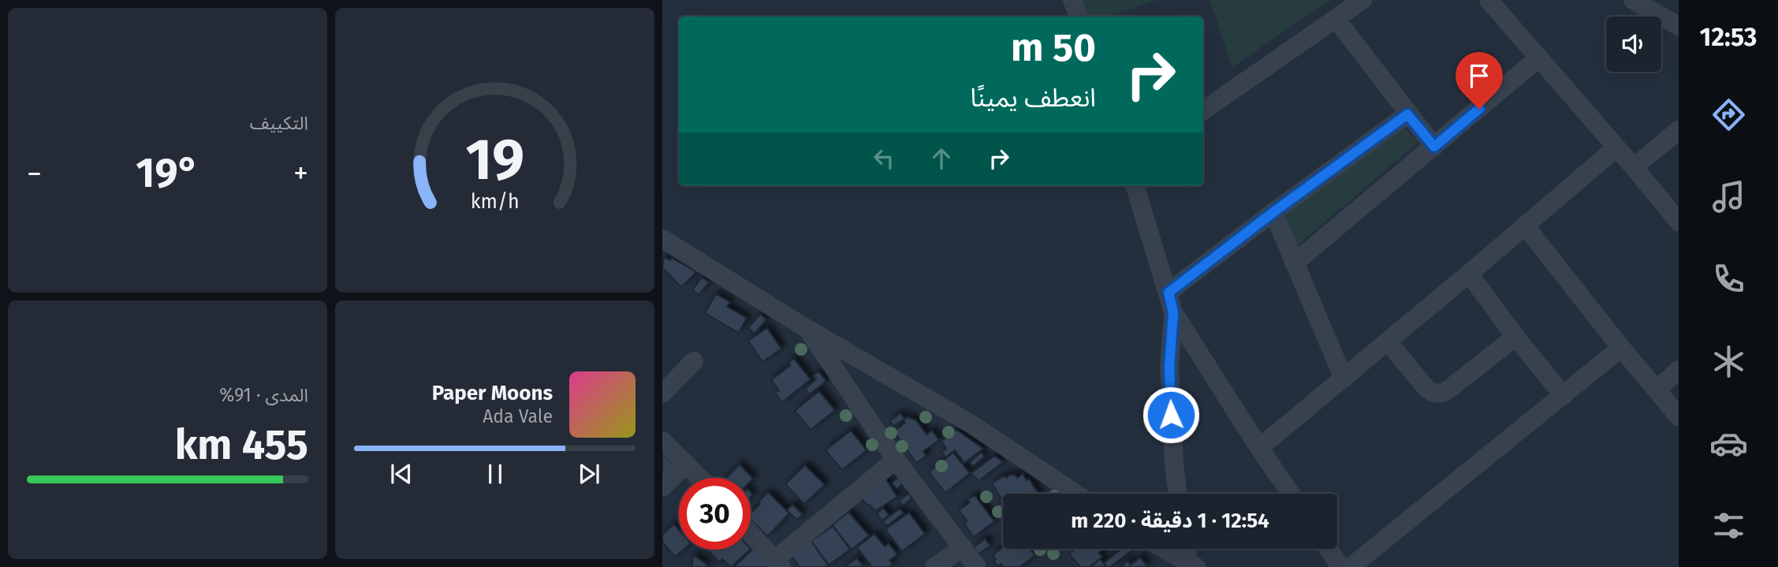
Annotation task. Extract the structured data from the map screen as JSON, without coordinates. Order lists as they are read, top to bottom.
{
  "page": {
    "tabs": "12:53",
    "tile": [
      "التكييف",
      ["المدى · 91%", "455 km"]
    ],
    "turn": ["50 m", "انعطف يمينًا"],
    "heat": ["−", "19°", "+"],
    "song": ["Paper Moons", "Ada Vale"],
    "limit": "30",
    "trip": "12:54 · 1 دقيقة · 220 m",
    "gauge": ["19", "km/h"]
  }
}
